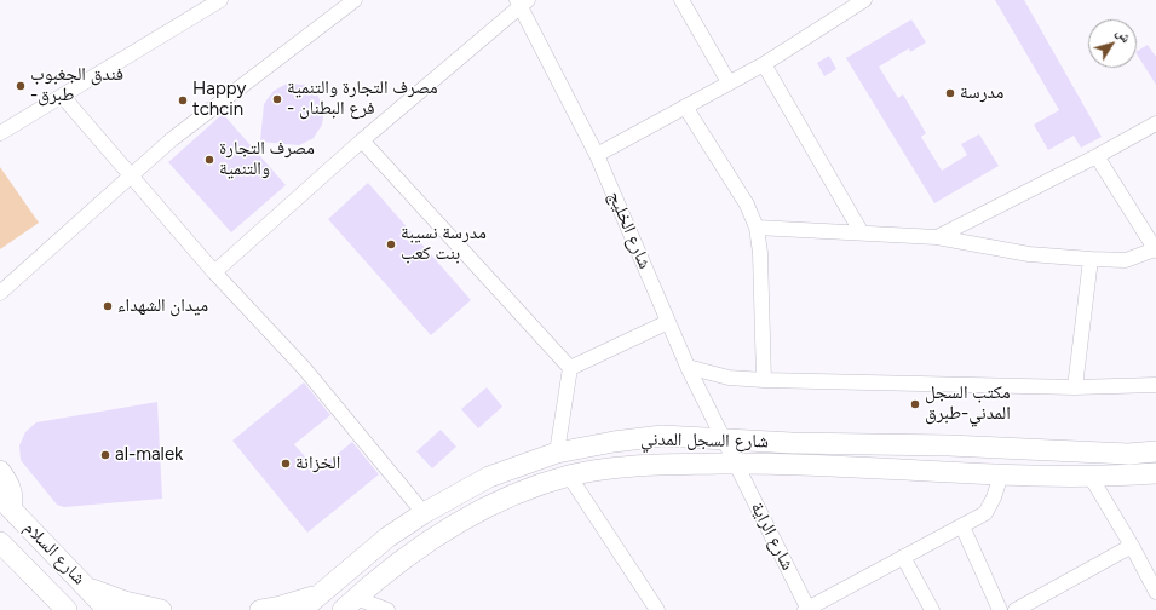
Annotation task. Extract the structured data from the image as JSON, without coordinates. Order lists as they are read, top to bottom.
{
  "streets": {
    "street": [
      "شارع الخليج",
      "شارع السجل المدني",
      "شارع الراية",
      "شارع السلام"
    ]
  },
  "crossings": [
    ["شارع الخليج", "شارع السجل المدني"],
    ["شارع الخليج", "شارع الراية"],
    ["شارع السجل المدني", "شارع الراية"]
  ],
  "places": [
    "فندق الجغبوب -طبرق",
    "مدرسة",
    "مصرف التجارة والتنمية - فرع البطنان",
    "Happy tchcin",
    "مصرف التجارة والتنمية",
    "مدرسة نسيبة بنت كعب",
    "ميدان الشهداء",
    "مكتب السجل المدني-طبرق",
    "al-malek",
    "الخزانة"
  ],
  "north": "top right"
}
